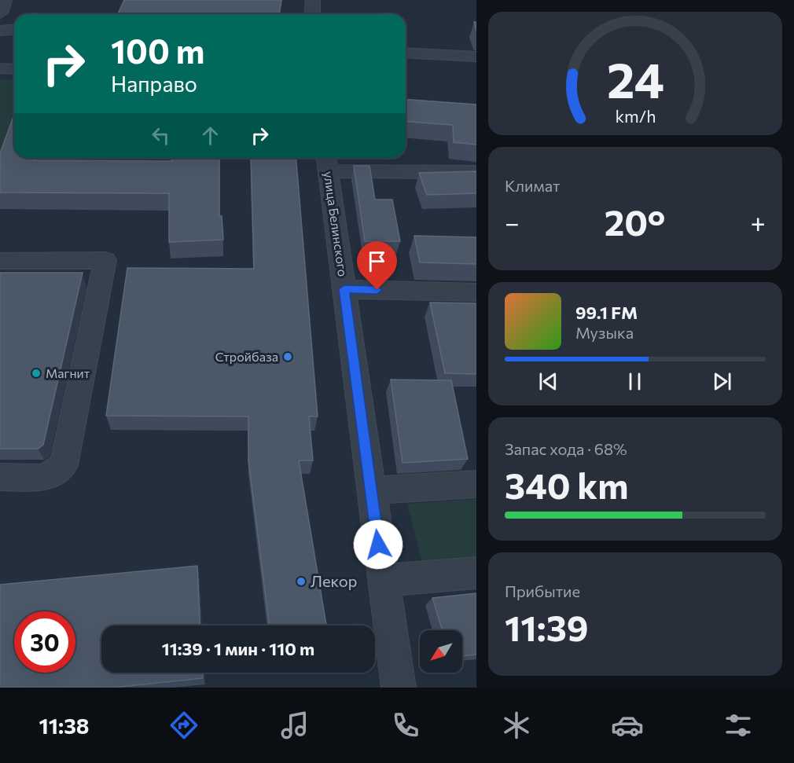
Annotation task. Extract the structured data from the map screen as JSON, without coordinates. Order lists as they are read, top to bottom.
{
  "streets": {
    "street": ["улица Белинского"]
  },
  "places": ["Стройбаза", "Магнит", "Лекор"],
  "north": "bottom left",
  "page": {
    "turn": ["100 m", "Направо"],
    "tile": [
      "Климат",
      ["Запас хода · 68%", "340 km"],
      ["Прибытие", "11:39"]
    ],
    "heat": ["−", "20°", "+"],
    "song": ["99.1 FM", "Музыка"],
    "limit": "30",
    "trip": "11:39 · 1 мин · 110 m",
    "tabs": "11:38",
    "gauge": ["24", "km/h"]
  }
}
